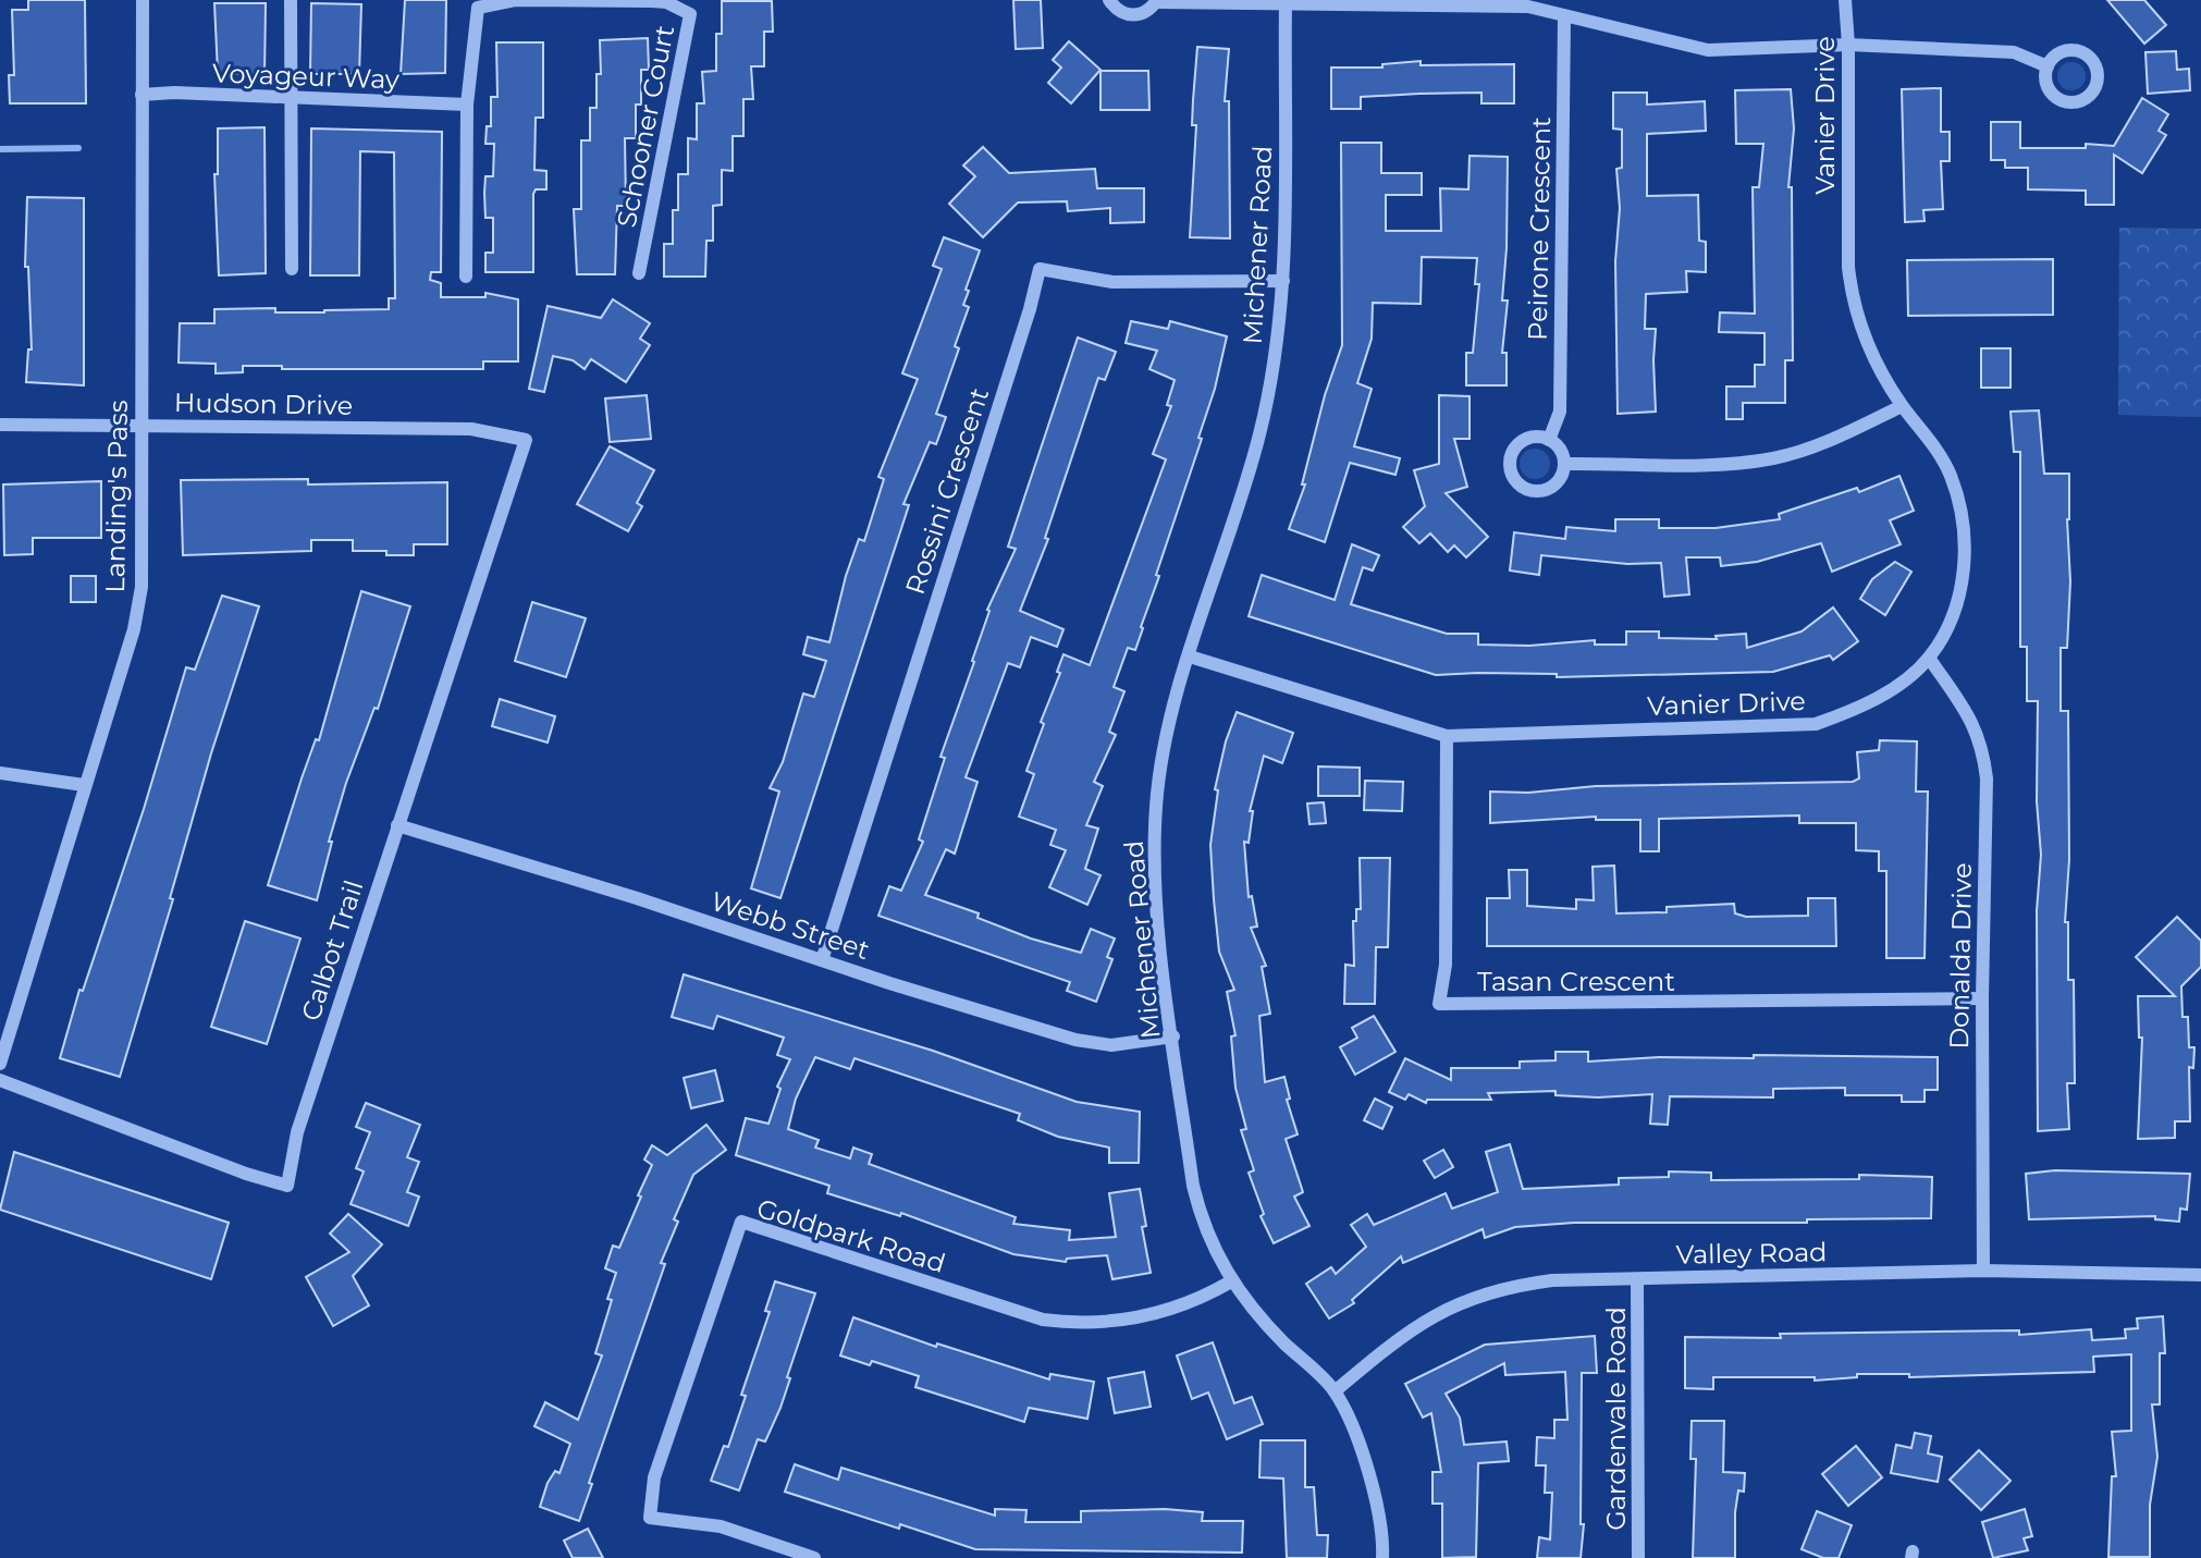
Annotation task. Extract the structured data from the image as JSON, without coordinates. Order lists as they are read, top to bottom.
{
  "streets": {
    "street": [
      "Voyageur Way",
      "Vanier Drive",
      "Schooner Court",
      "Peirone Crescent",
      "Michener Road",
      "Hudson Drive",
      "Rossini Crescent",
      "Landing's Pass",
      "Webb Street",
      "Calbot Trail",
      "Donalda Drive",
      "Tasan Crescent",
      "Goldpark Road",
      "Valley Road",
      "Gardenvale Road"
    ]
  },
  "crossings": [
    ["Voyageur Way", "Schooner Court"],
    ["Voyageur Way", "Landing's Pass"],
    ["Vanier Drive", "Michener Road"],
    ["Vanier Drive", "Donalda Drive"],
    ["Vanier Drive", "Tasan Crescent"],
    ["Michener Road", "Rossini Crescent"],
    ["Michener Road", "Webb Street"],
    ["Michener Road", "Goldpark Road"],
    ["Michener Road", "Valley Road"],
    ["Hudson Drive", "Landing's Pass"],
    ["Hudson Drive", "Calbot Trail"],
    ["Rossini Crescent", "Webb Street"],
    ["Webb Street", "Calbot Trail"],
    ["Donalda Drive", "Tasan Crescent"],
    ["Donalda Drive", "Valley Road"],
    ["Valley Road", "Gardenvale Road"]
  ]
}
